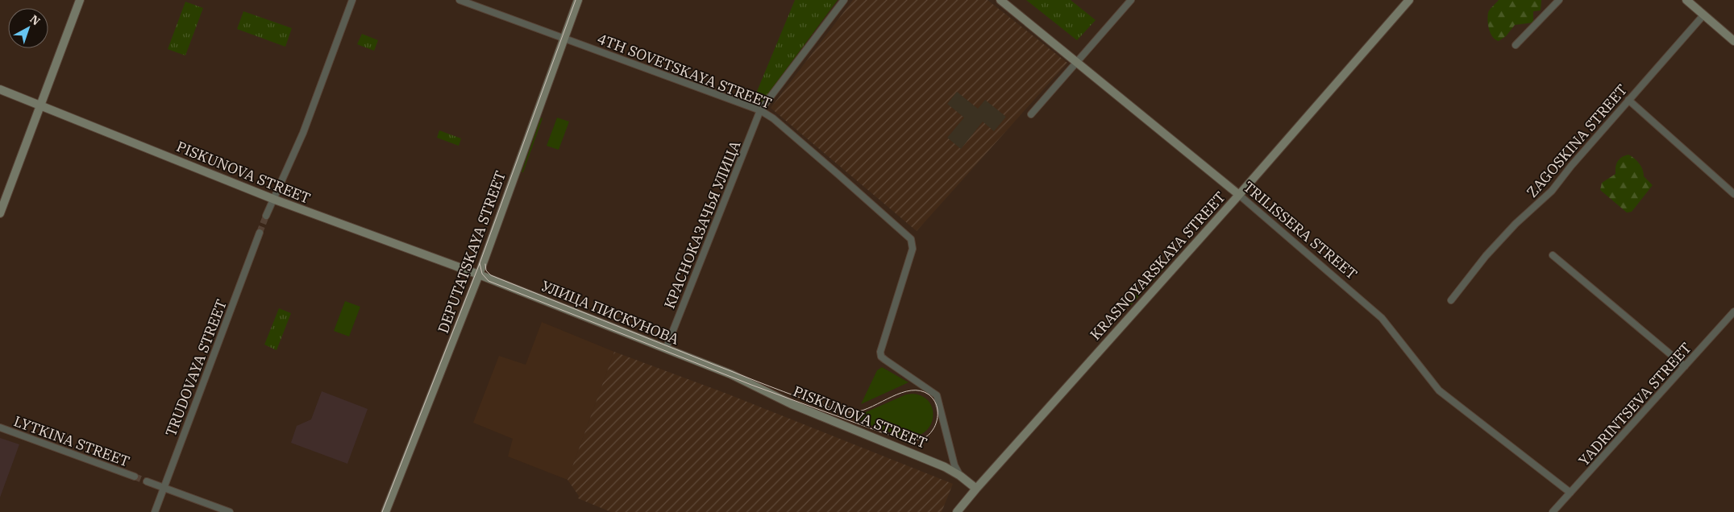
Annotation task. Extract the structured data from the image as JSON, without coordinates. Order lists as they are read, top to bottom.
{
  "streets": {
    "street": [
      "4TH SOVETSKAYA STREET",
      "ZAGOSKINA STREET",
      "PISKUNOVA STREET",
      "КРАСНОКАЗАЧЬЯ УЛИЦА",
      "TRILISSERA STREET",
      "DEPUTATSKAYA STREET",
      "KRASNOYARSKAYA STREET",
      "УЛИЦА ПИСКУНОВА",
      "TRUDOVAYA STREET",
      "YADRINTSEVA STREET",
      "LYTKINA STREET"
    ]
  },
  "crossings": [
    ["4TH SOVETSKAYA STREET", "PISKUNOVA STREET"],
    ["4TH SOVETSKAYA STREET", "КРАСНОКАЗАЧЬЯ УЛИЦА"],
    ["4TH SOVETSKAYA STREET", "DEPUTATSKAYA STREET"],
    ["PISKUNOVA STREET", "КРАСНОКАЗАЧЬЯ УЛИЦА"],
    ["PISKUNOVA STREET", "DEPUTATSKAYA STREET"],
    ["PISKUNOVA STREET", "KRASNOYARSKAYA STREET"],
    ["PISKUNOVA STREET", "УЛИЦА ПИСКУНОВА"],
    ["КРАСНОКАЗАЧЬЯ УЛИЦА", "УЛИЦА ПИСКУНОВА"],
    ["TRILISSERA STREET", "KRASNOYARSKAYA STREET"],
    ["TRILISSERA STREET", "YADRINTSEVA STREET"],
    ["DEPUTATSKAYA STREET", "УЛИЦА ПИСКУНОВА"]
  ],
  "north": "top right"
}
